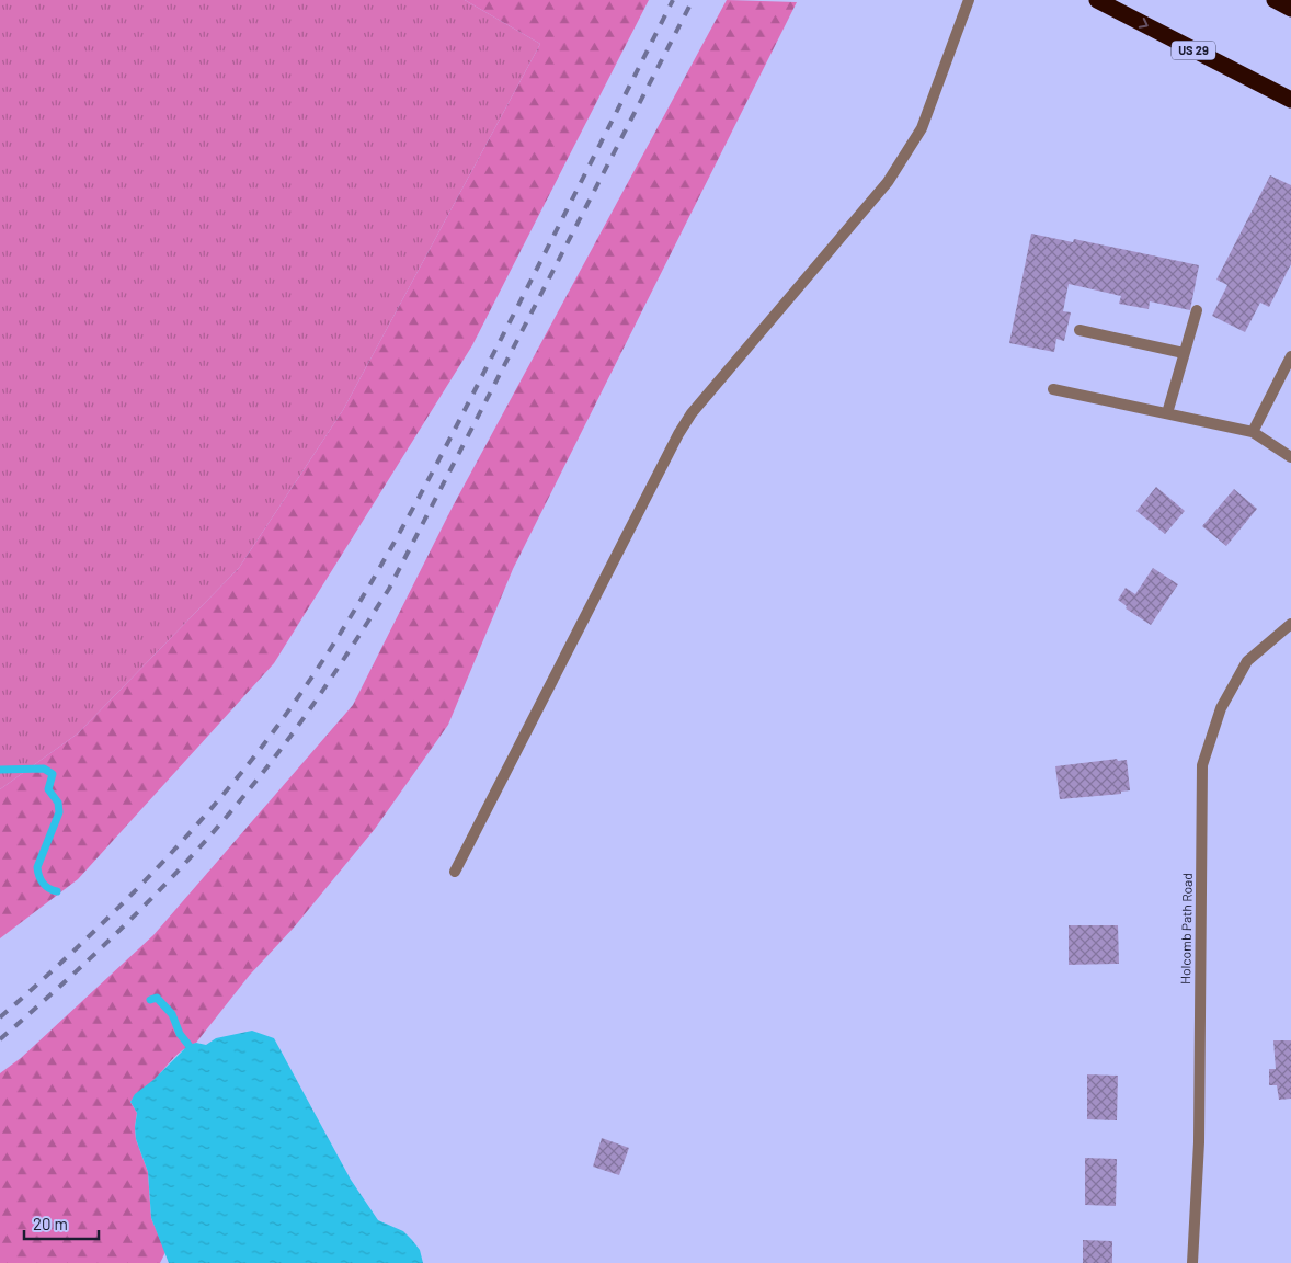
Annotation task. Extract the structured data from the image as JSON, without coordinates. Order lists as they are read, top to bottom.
{
  "streets": {
    "highway": ["US 29"],
    "street": ["Holcomb Path Road"]
  },
  "scale_bar": "20 m"
}
